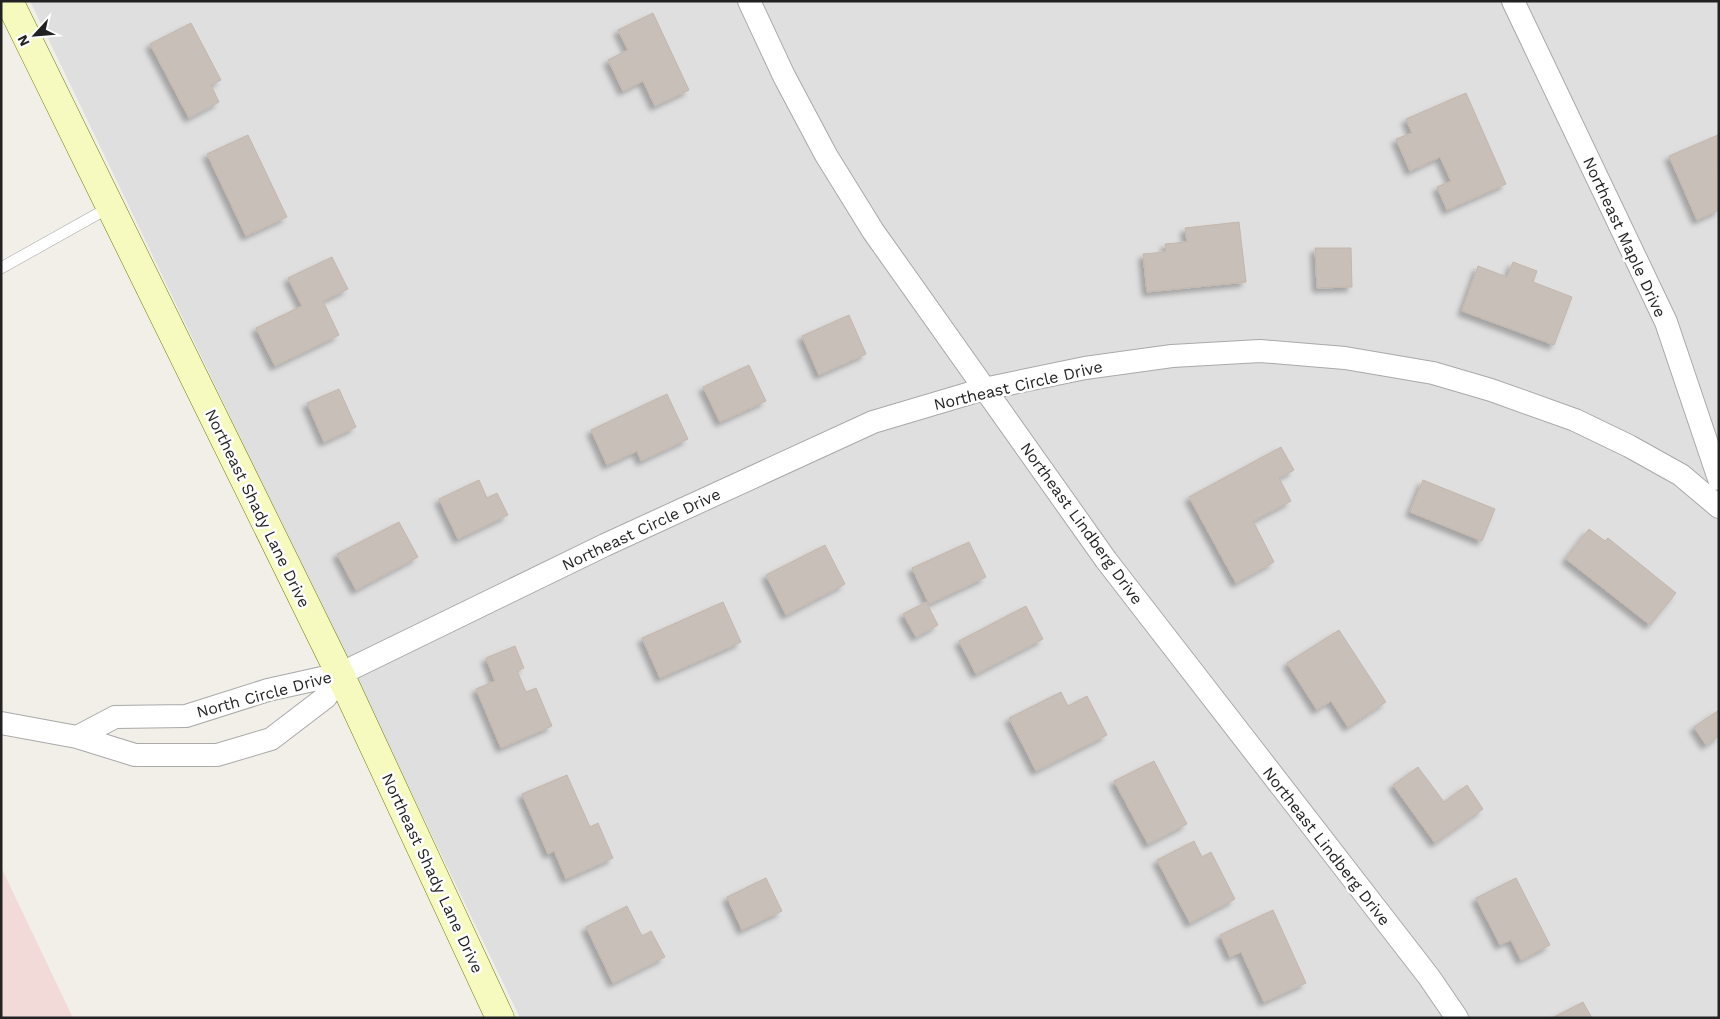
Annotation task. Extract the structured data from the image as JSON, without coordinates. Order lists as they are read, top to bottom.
{
  "streets": {
    "street": [
      "Northeast Maple Drive",
      "Northeast Circle Drive",
      "Northeast Shady Lane Drive",
      "Northeast Lindberg Drive",
      "North Circle Drive"
    ]
  },
  "crossings": [
    ["Northeast Circle Drive", "Northeast Shady Lane Drive"],
    ["Northeast Circle Drive", "Northeast Lindberg Drive"],
    ["Northeast Circle Drive", "North Circle Drive"],
    ["Northeast Shady Lane Drive", "North Circle Drive"]
  ],
  "north": "bottom left"
}
